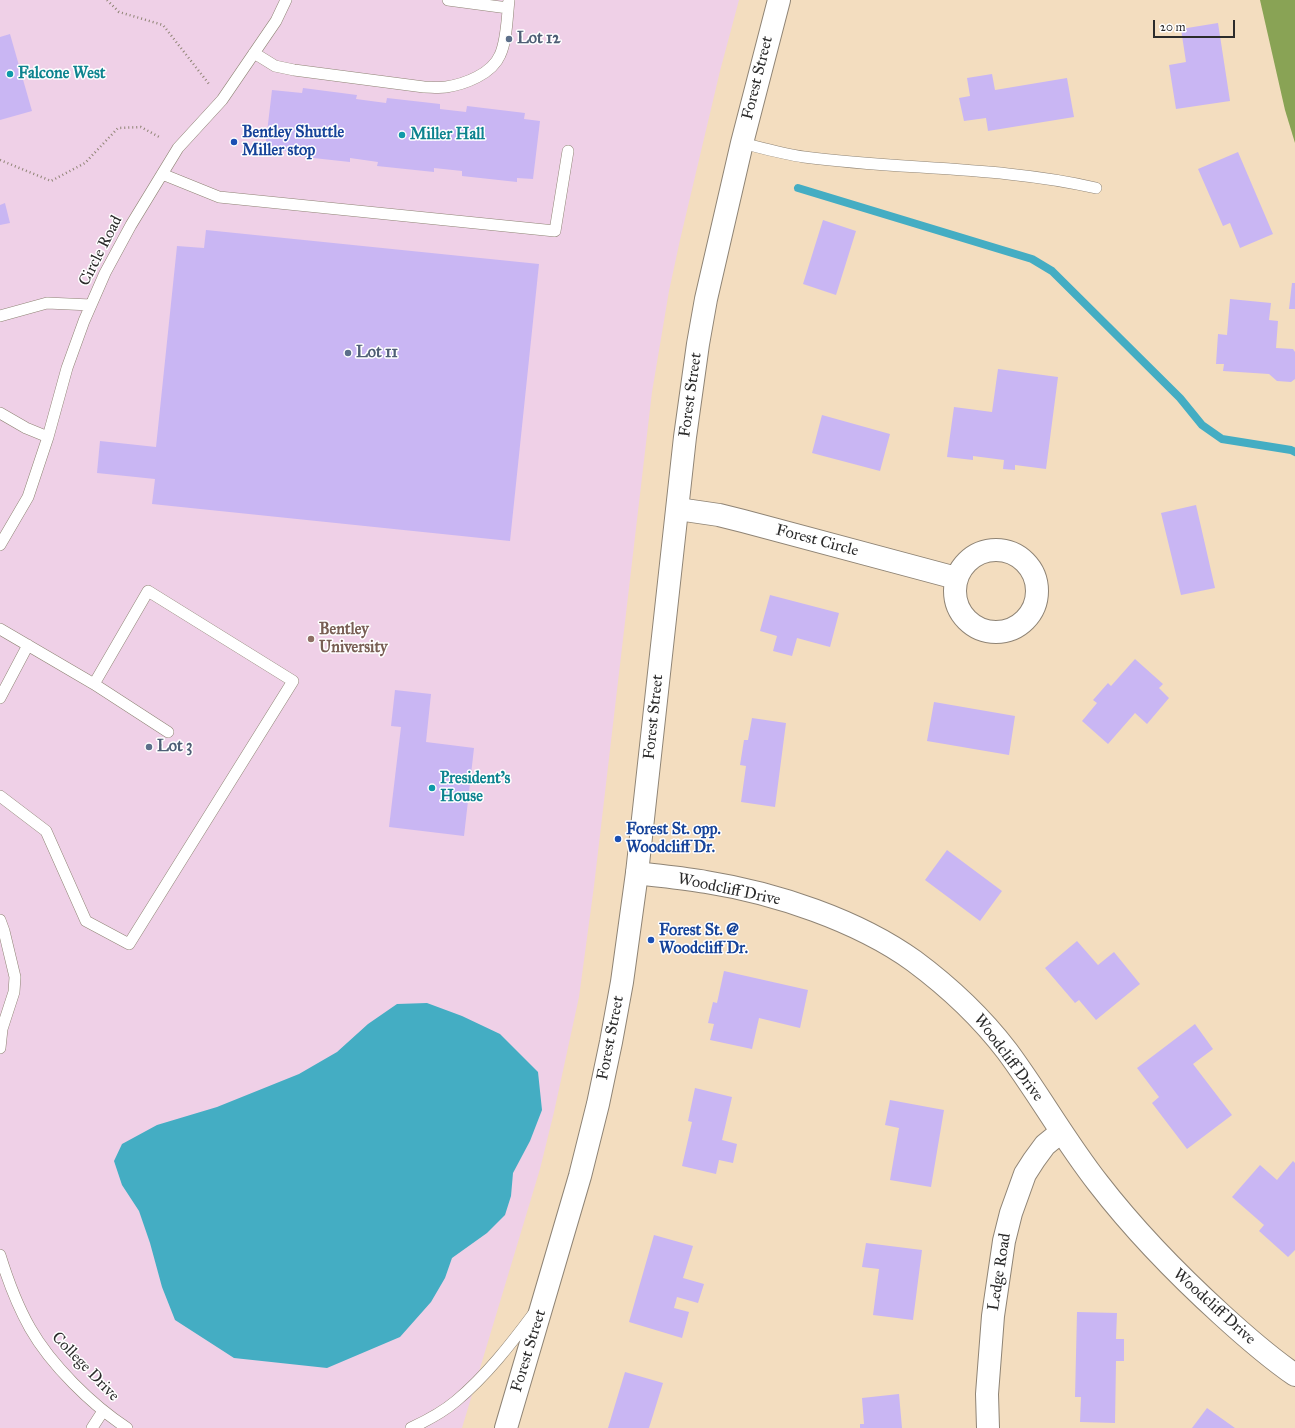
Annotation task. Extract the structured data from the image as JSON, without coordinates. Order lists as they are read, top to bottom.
{
  "streets": {
    "street": [
      "Forest Street",
      "Forest Circle",
      "Woodcliff Drive",
      "Ledge Road"
    ],
    "lane": ["Circle Road", "College Drive"]
  },
  "crossings": [
    ["Forest Street", "Forest Circle"],
    ["Forest Street", "Woodcliff Drive"],
    ["Woodcliff Drive", "Ledge Road"]
  ],
  "places": [
    "Lot 12",
    "Falcone West",
    "Miller Hall",
    "Bentley Shuttle Miller stop",
    "Lot 11",
    "Bentley University",
    "Lot 3",
    "President's House",
    "Forest St. opp. Woodcliff Dr.",
    "Forest St. @ Woodcliff Dr."
  ],
  "scale_bar": "20 m"
}
